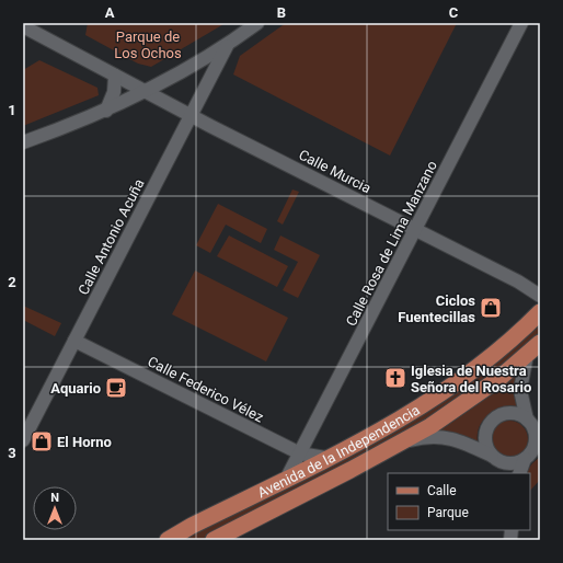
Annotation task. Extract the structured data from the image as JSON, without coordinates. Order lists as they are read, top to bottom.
{
  "streets": {
    "main road": ["Avenida de la Independencia"],
    "street": [
      "Calle Murcia",
      "Calle Antonio Acuña",
      "Calle Rosa de Lima Manzano",
      "Calle Federico Vélez"
    ]
  },
  "crossings": [
    ["Calle Murcia", "Calle Antonio Acuña"],
    ["Calle Murcia", "Calle Rosa de Lima Manzano"],
    ["Calle Antonio Acuña", "Calle Federico Vélez"],
    ["Calle Rosa de Lima Manzano", "Calle Federico Vélez"],
    ["Calle Rosa de Lima Manzano", "Avenida de la Independencia"],
    ["Calle Federico Vélez", "Avenida de la Independencia"]
  ],
  "parks": ["Parque de Los Ochos"],
  "places": {
    "shop": ["Ciclos Fuentecillas", "El Horno"],
    "church": ["Iglesia de Nuestra Señora del Rosario"],
    "cafe": ["Aquario"]
  },
  "legend": ["Calle", "Parque"],
  "north": "top",
  "grid": {
    "columns": ["A", "B", "C"],
    "rows": ["1", "2", "3"]
  }
}
